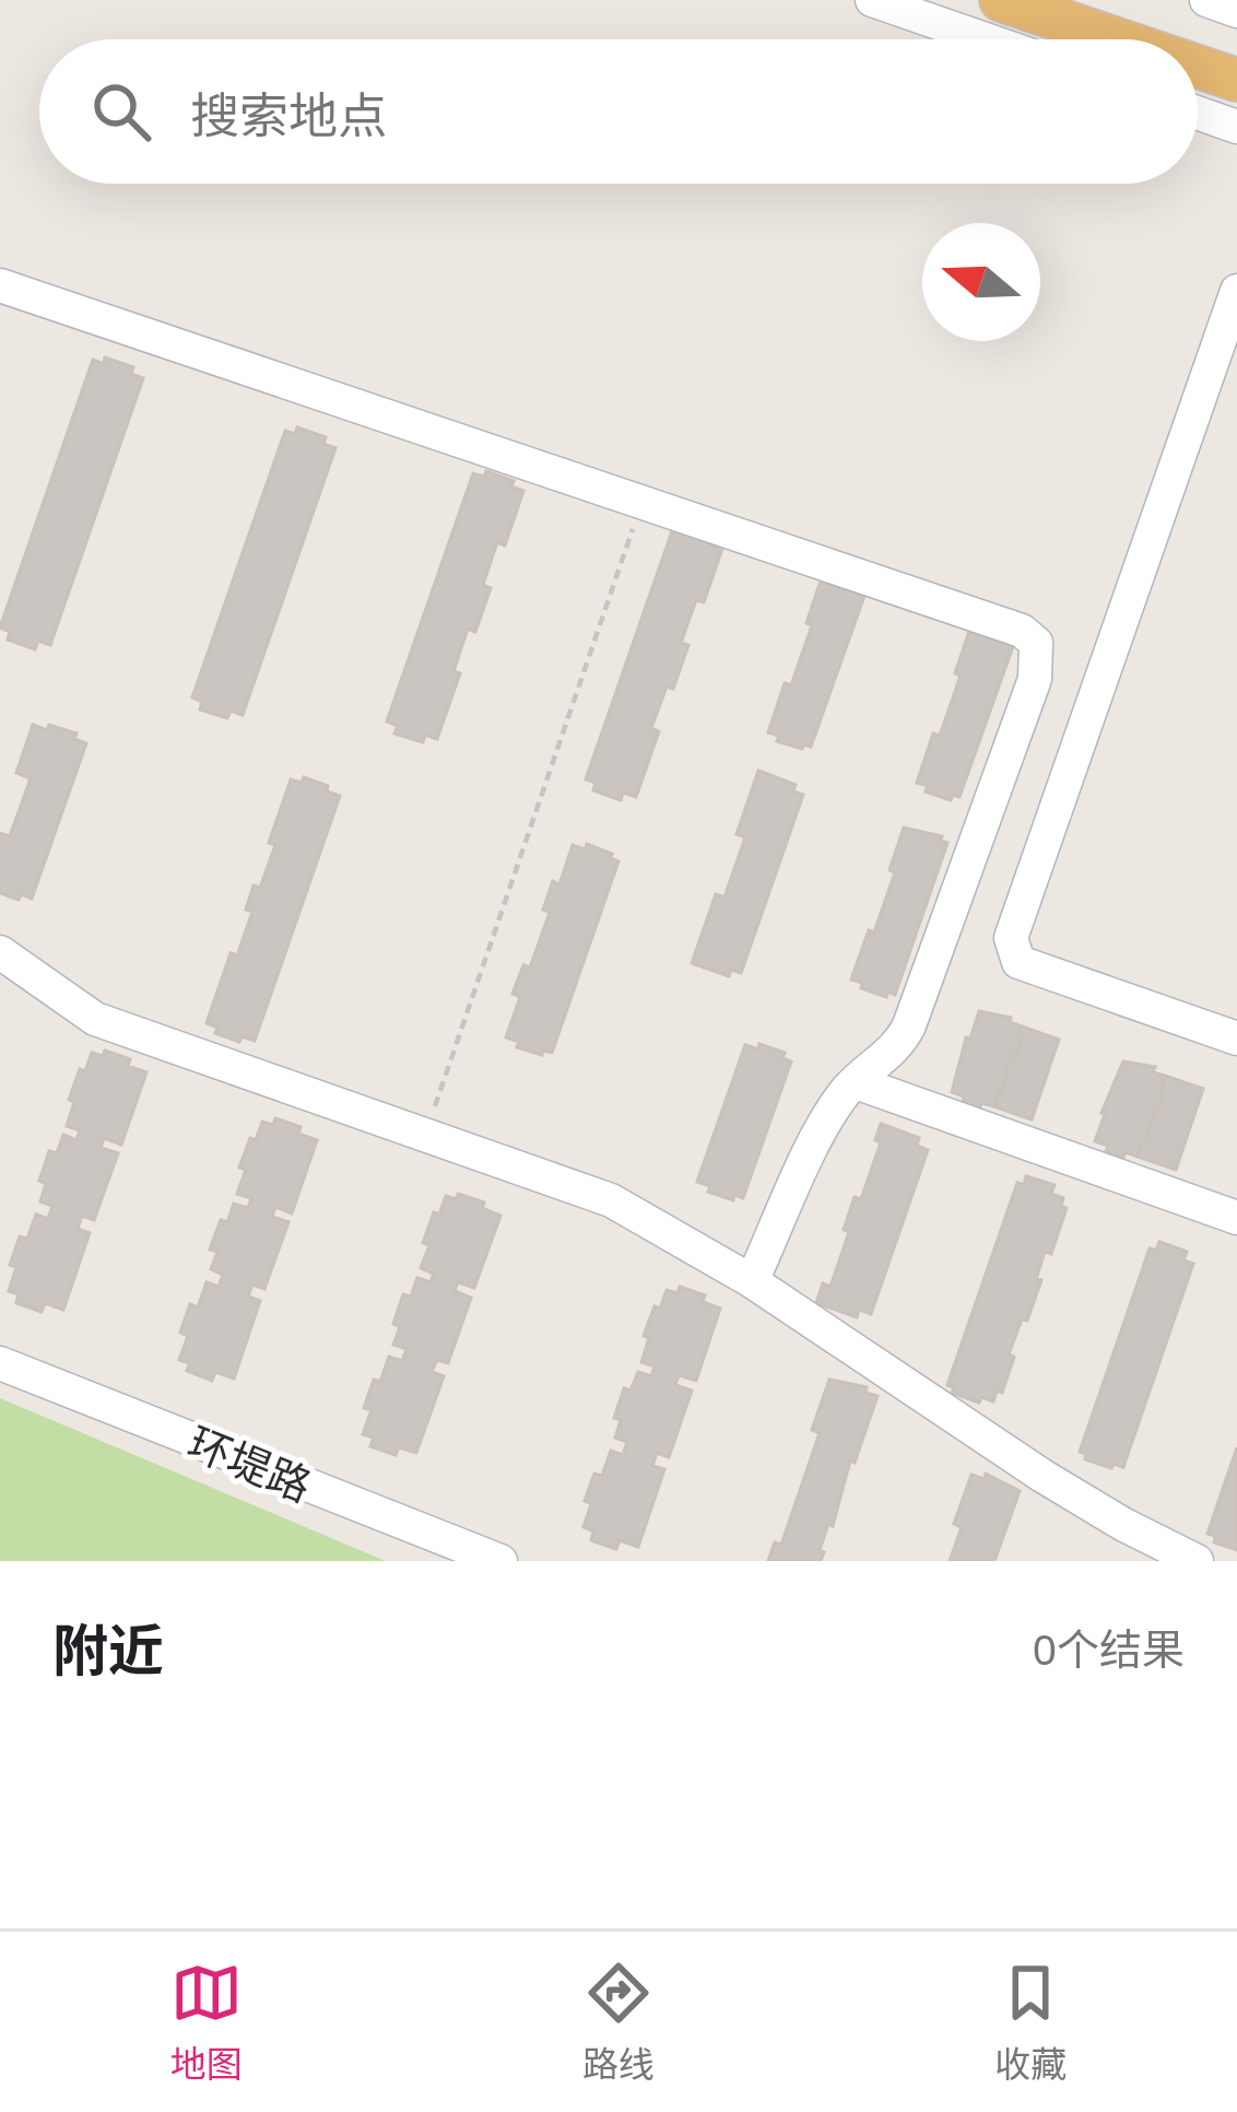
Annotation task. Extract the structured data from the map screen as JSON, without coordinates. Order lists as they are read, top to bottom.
{
  "streets": {
    "street": ["环堤路"]
  },
  "north": "left",
  "page": {
    "search": "搜索地点",
    "heading": ["附近", "0个结果"],
    "nav": ["地图", "路线", "收藏"]
  }
}
